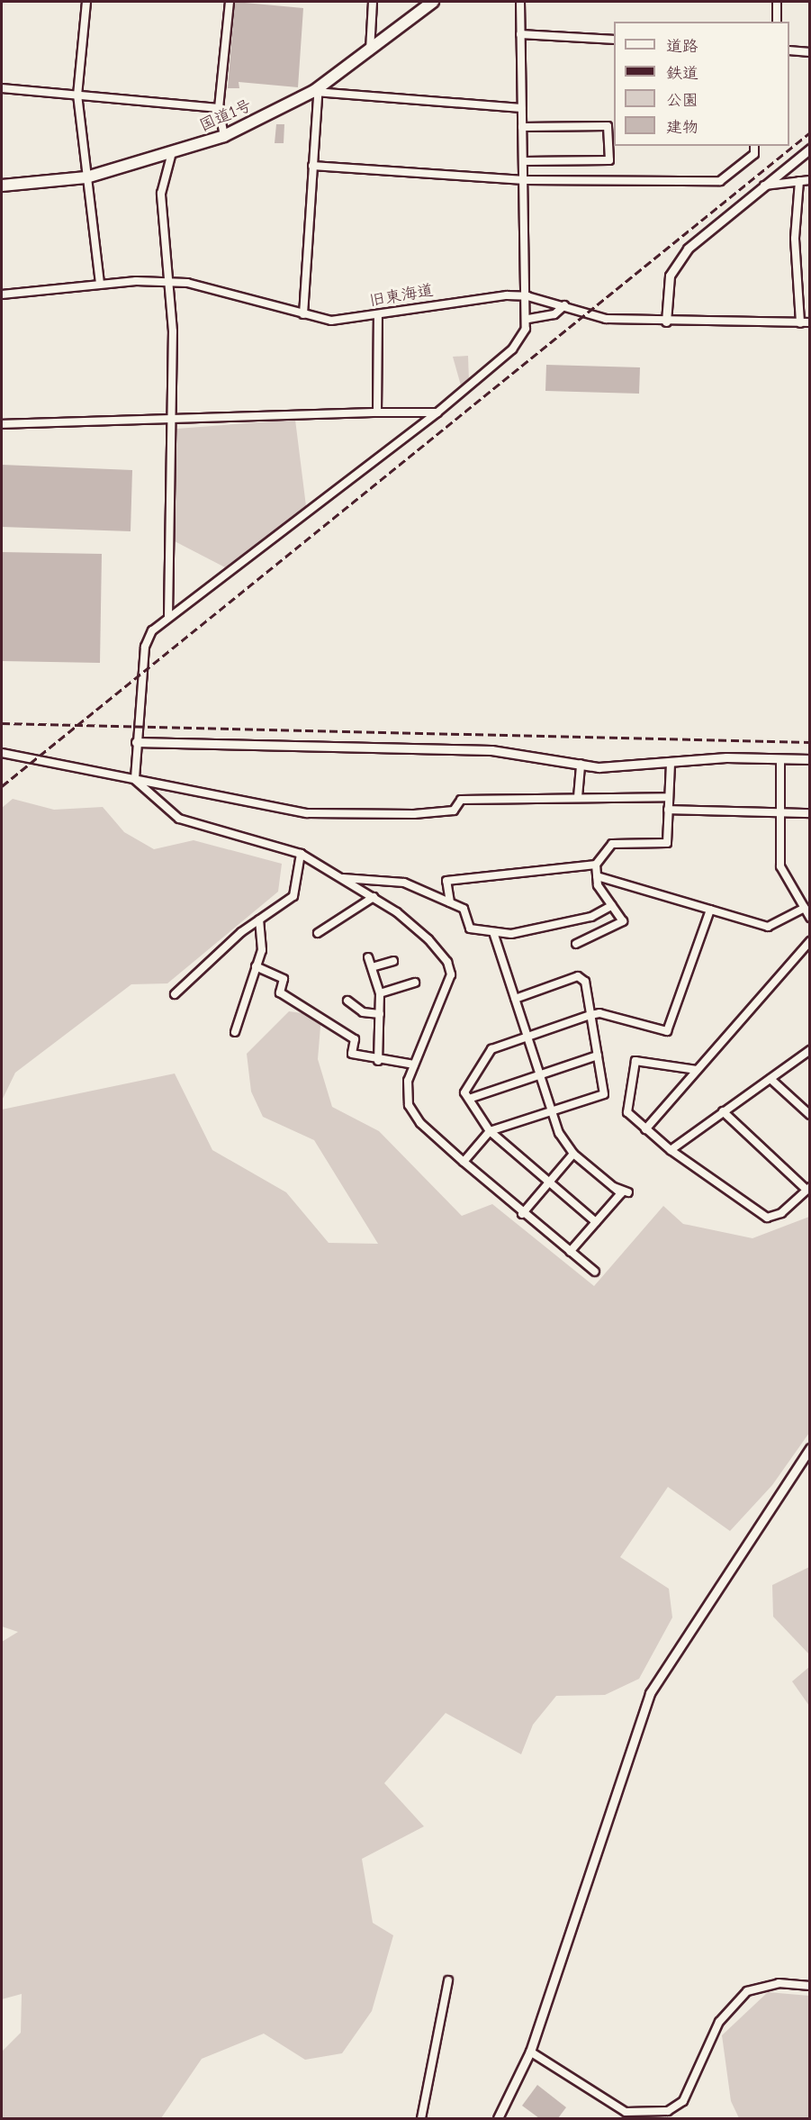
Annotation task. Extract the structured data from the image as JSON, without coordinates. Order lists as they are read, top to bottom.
{
  "streets": {
    "highway": ["国道1号"],
    "street": ["旧東海道"]
  },
  "legend": [
    "道路",
    "鉄道",
    "公園",
    "建物"
  ]
}
